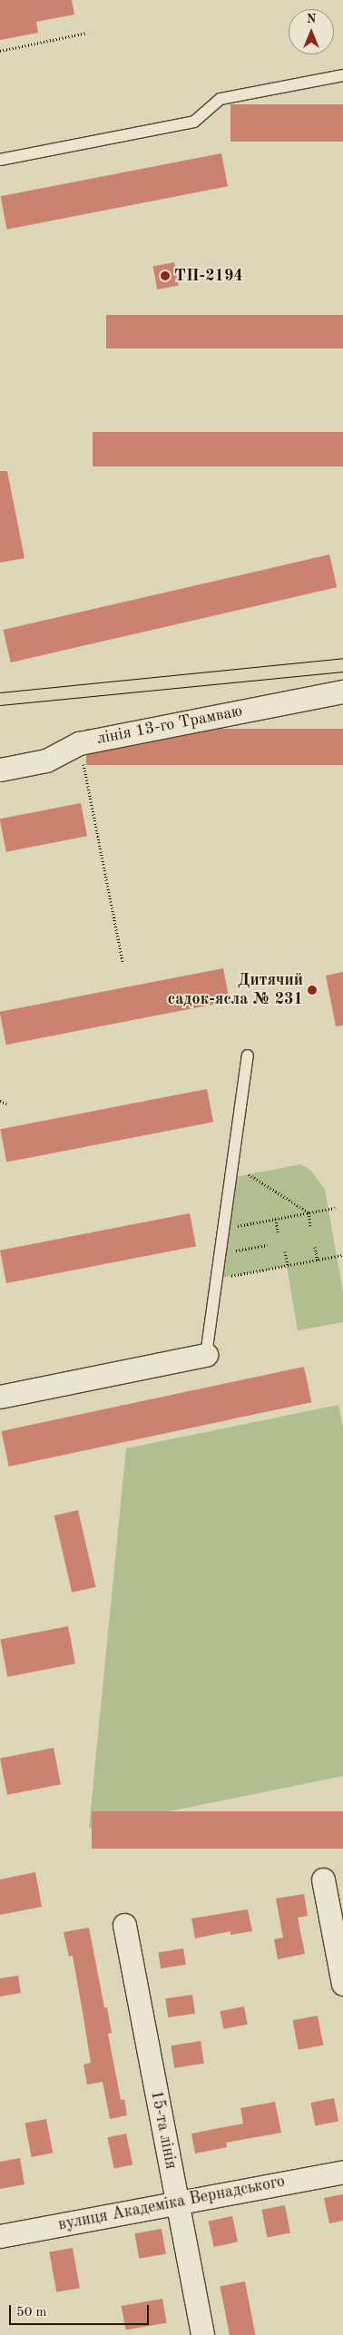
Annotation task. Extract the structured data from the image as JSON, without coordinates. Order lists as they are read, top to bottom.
{
  "streets": {
    "street": ["лінія 13-го Трамваю", "15-та лінія", "вулиця Академіка Вернадського"]
  },
  "crossings": [
    ["15-та лінія", "вулиця Академіка Вернадського"]
  ],
  "places": ["ТП-2194", "Дитячий садок-ясла № 231"],
  "scale_bar": "50 m",
  "north": "top"
}
